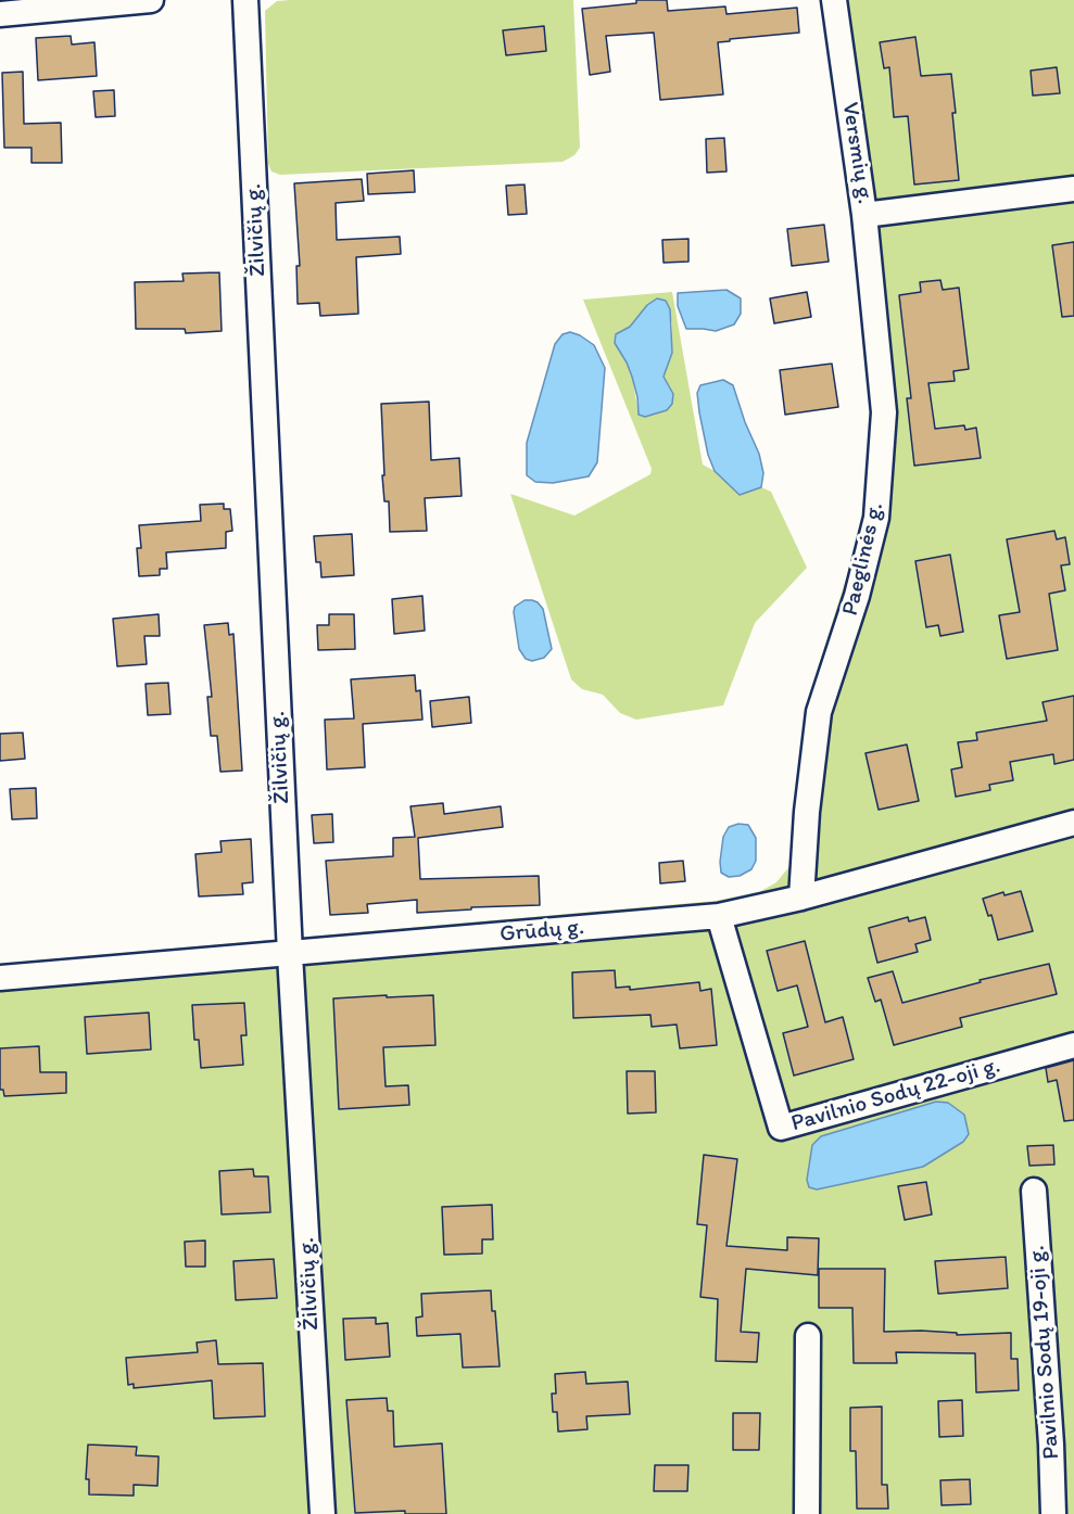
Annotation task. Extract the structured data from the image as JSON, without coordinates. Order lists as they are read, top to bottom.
{
  "streets": {
    "street": [
      "Versmių g.",
      "Žilvičių g.",
      "Paeglinės g.",
      "Grūdų g.",
      "Pavilnio Sodų 22-oji g.",
      "Pavilnio Sodų 19-oji g."
    ]
  },
  "crossings": [
    ["Versmių g.", "Paeglinės g."],
    ["Žilvičių g.", "Grūdų g."],
    ["Paeglinės g.", "Grūdų g."],
    ["Grūdų g.", "Pavilnio Sodų 22-oji g."]
  ]
}
